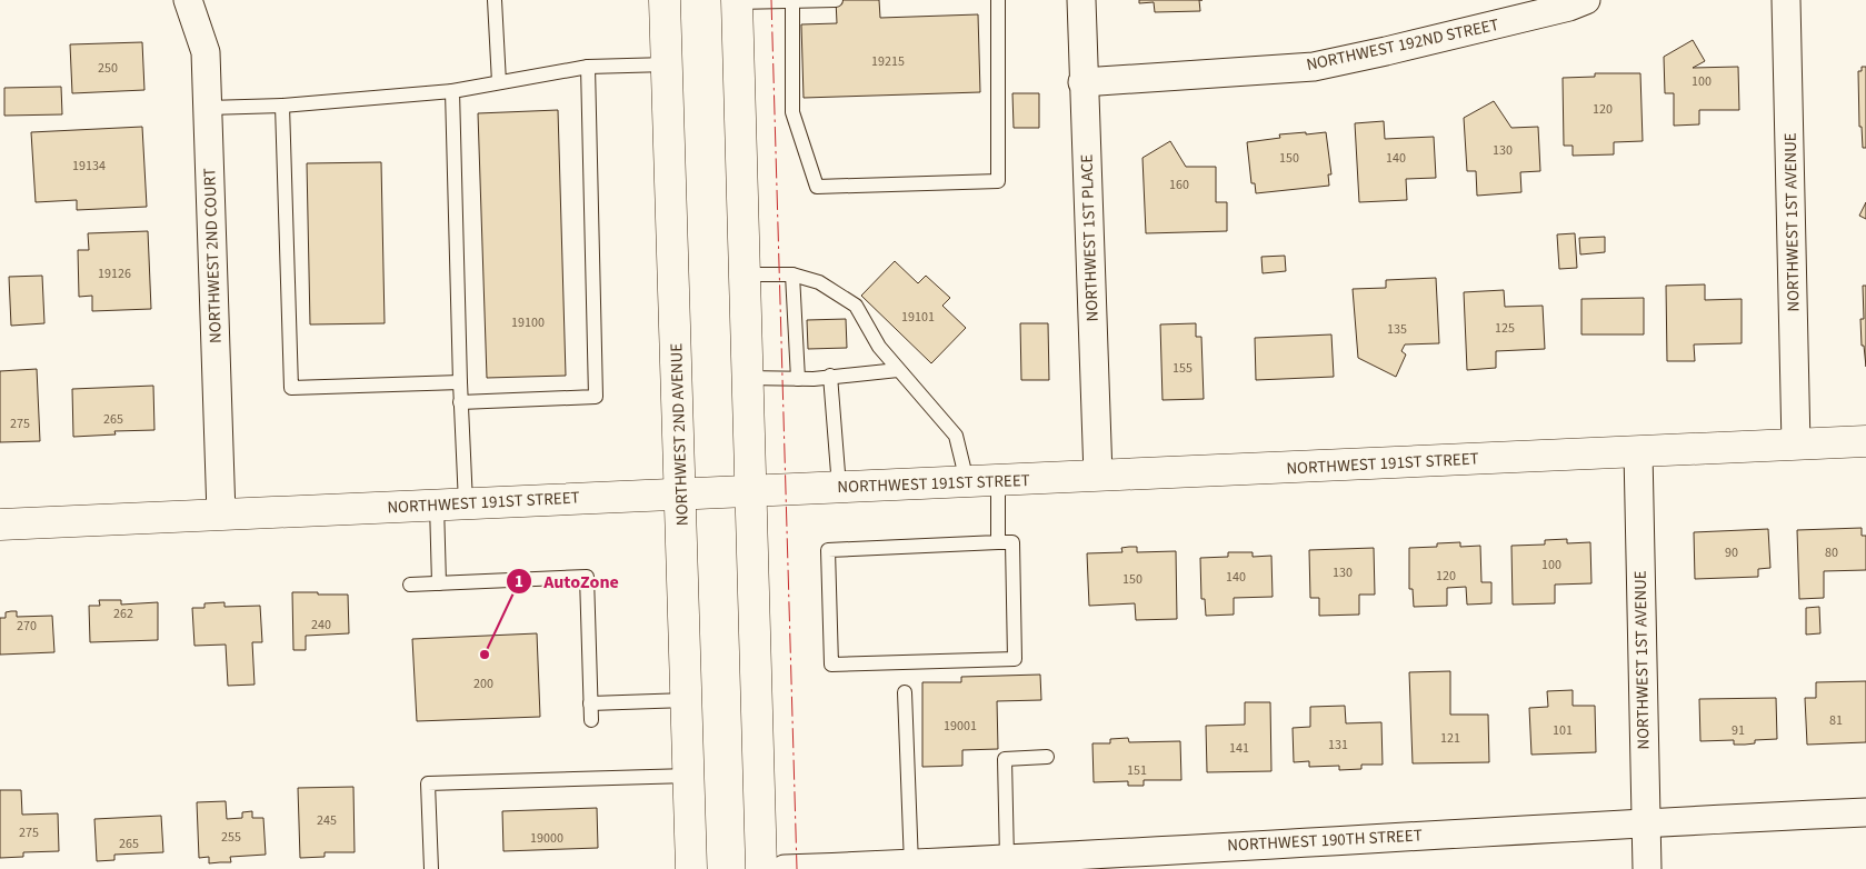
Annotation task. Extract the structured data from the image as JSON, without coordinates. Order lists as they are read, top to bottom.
{
  "streets": {
    "street": [
      "NORTHWEST 192ND STREET",
      "NORTHWEST 1ST AVENUE",
      "NORTHWEST 1ST PLACE",
      "NORTHWEST 2ND COURT",
      "NORTHWEST 2ND AVENUE",
      "NORTHWEST 191ST STREET",
      "NORTHWEST 190TH STREET"
    ]
  },
  "crossings": [
    ["NORTHWEST 192ND STREET", "NORTHWEST 1ST PLACE"],
    ["NORTHWEST 1ST AVENUE", "NORTHWEST 191ST STREET"],
    ["NORTHWEST 1ST AVENUE", "NORTHWEST 190TH STREET"],
    ["NORTHWEST 1ST PLACE", "NORTHWEST 191ST STREET"],
    ["NORTHWEST 2ND COURT", "NORTHWEST 191ST STREET"],
    ["NORTHWEST 2ND AVENUE", "NORTHWEST 191ST STREET"]
  ],
  "places": ["AutoZone"],
  "house_numbers": [
    "19215",
    "250",
    "100",
    "120",
    "130",
    "150",
    "140",
    "19134",
    "160",
    "19126",
    "19101",
    "19100",
    "125",
    "135",
    "155",
    "265",
    "275",
    "90",
    "80",
    "100",
    "130",
    "120",
    "140",
    "150",
    "262",
    "240",
    "270",
    "200",
    "81",
    "19001",
    "101",
    "91",
    "121",
    "131",
    "141",
    "151",
    "245",
    "275",
    "255",
    "19000",
    "265"
  ]
}
